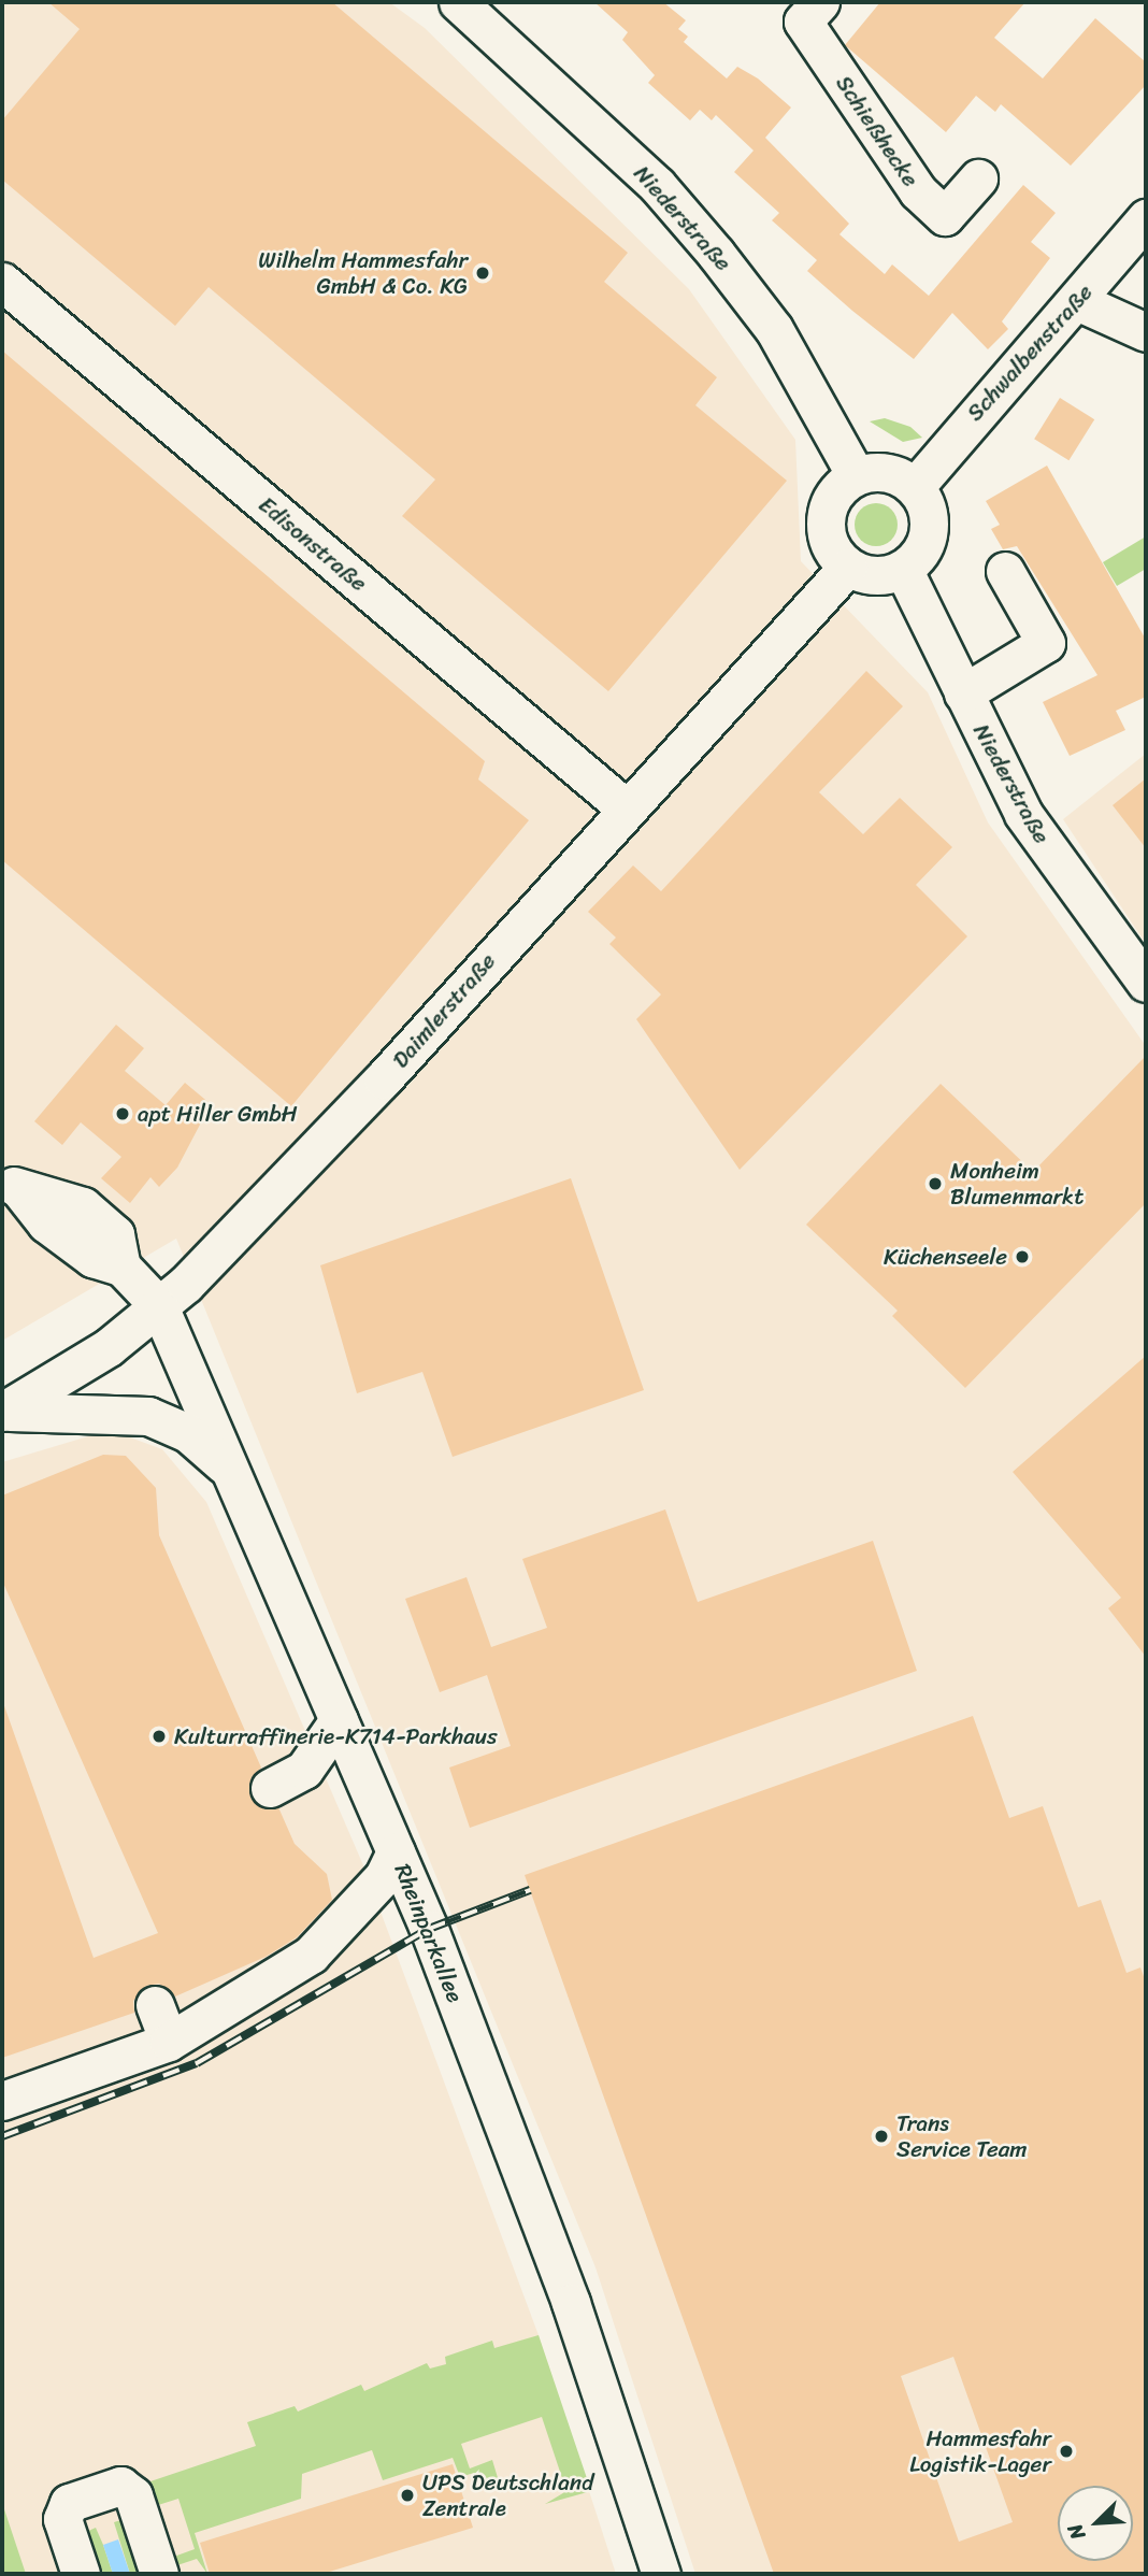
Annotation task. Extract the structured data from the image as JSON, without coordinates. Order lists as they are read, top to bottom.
{
  "streets": {
    "street": [
      "Schießhecke",
      "Niederstraße",
      "Schwalbenstraße",
      "Edisonstraße",
      "Daimlerstraße",
      "Rheinparkallee"
    ]
  },
  "crossings": [
    ["Niederstraße", "Schwalbenstraße"],
    ["Niederstraße", "Daimlerstraße"],
    ["Schwalbenstraße", "Daimlerstraße"],
    ["Edisonstraße", "Daimlerstraße"],
    ["Daimlerstraße", "Rheinparkallee"]
  ],
  "places": [
    "Wilhelm Hammesfahr GmbH & Co. KG",
    "apt Hiller GmbH",
    "Monheim Blumenmarkt",
    "Küchenseele",
    "Kulturraffinerie-K714-Parkhaus",
    "Trans Service Team",
    "Hammesfahr Logistik-Lager",
    "UPS Deutschland Zentrale"
  ],
  "north": "bottom left"
}
